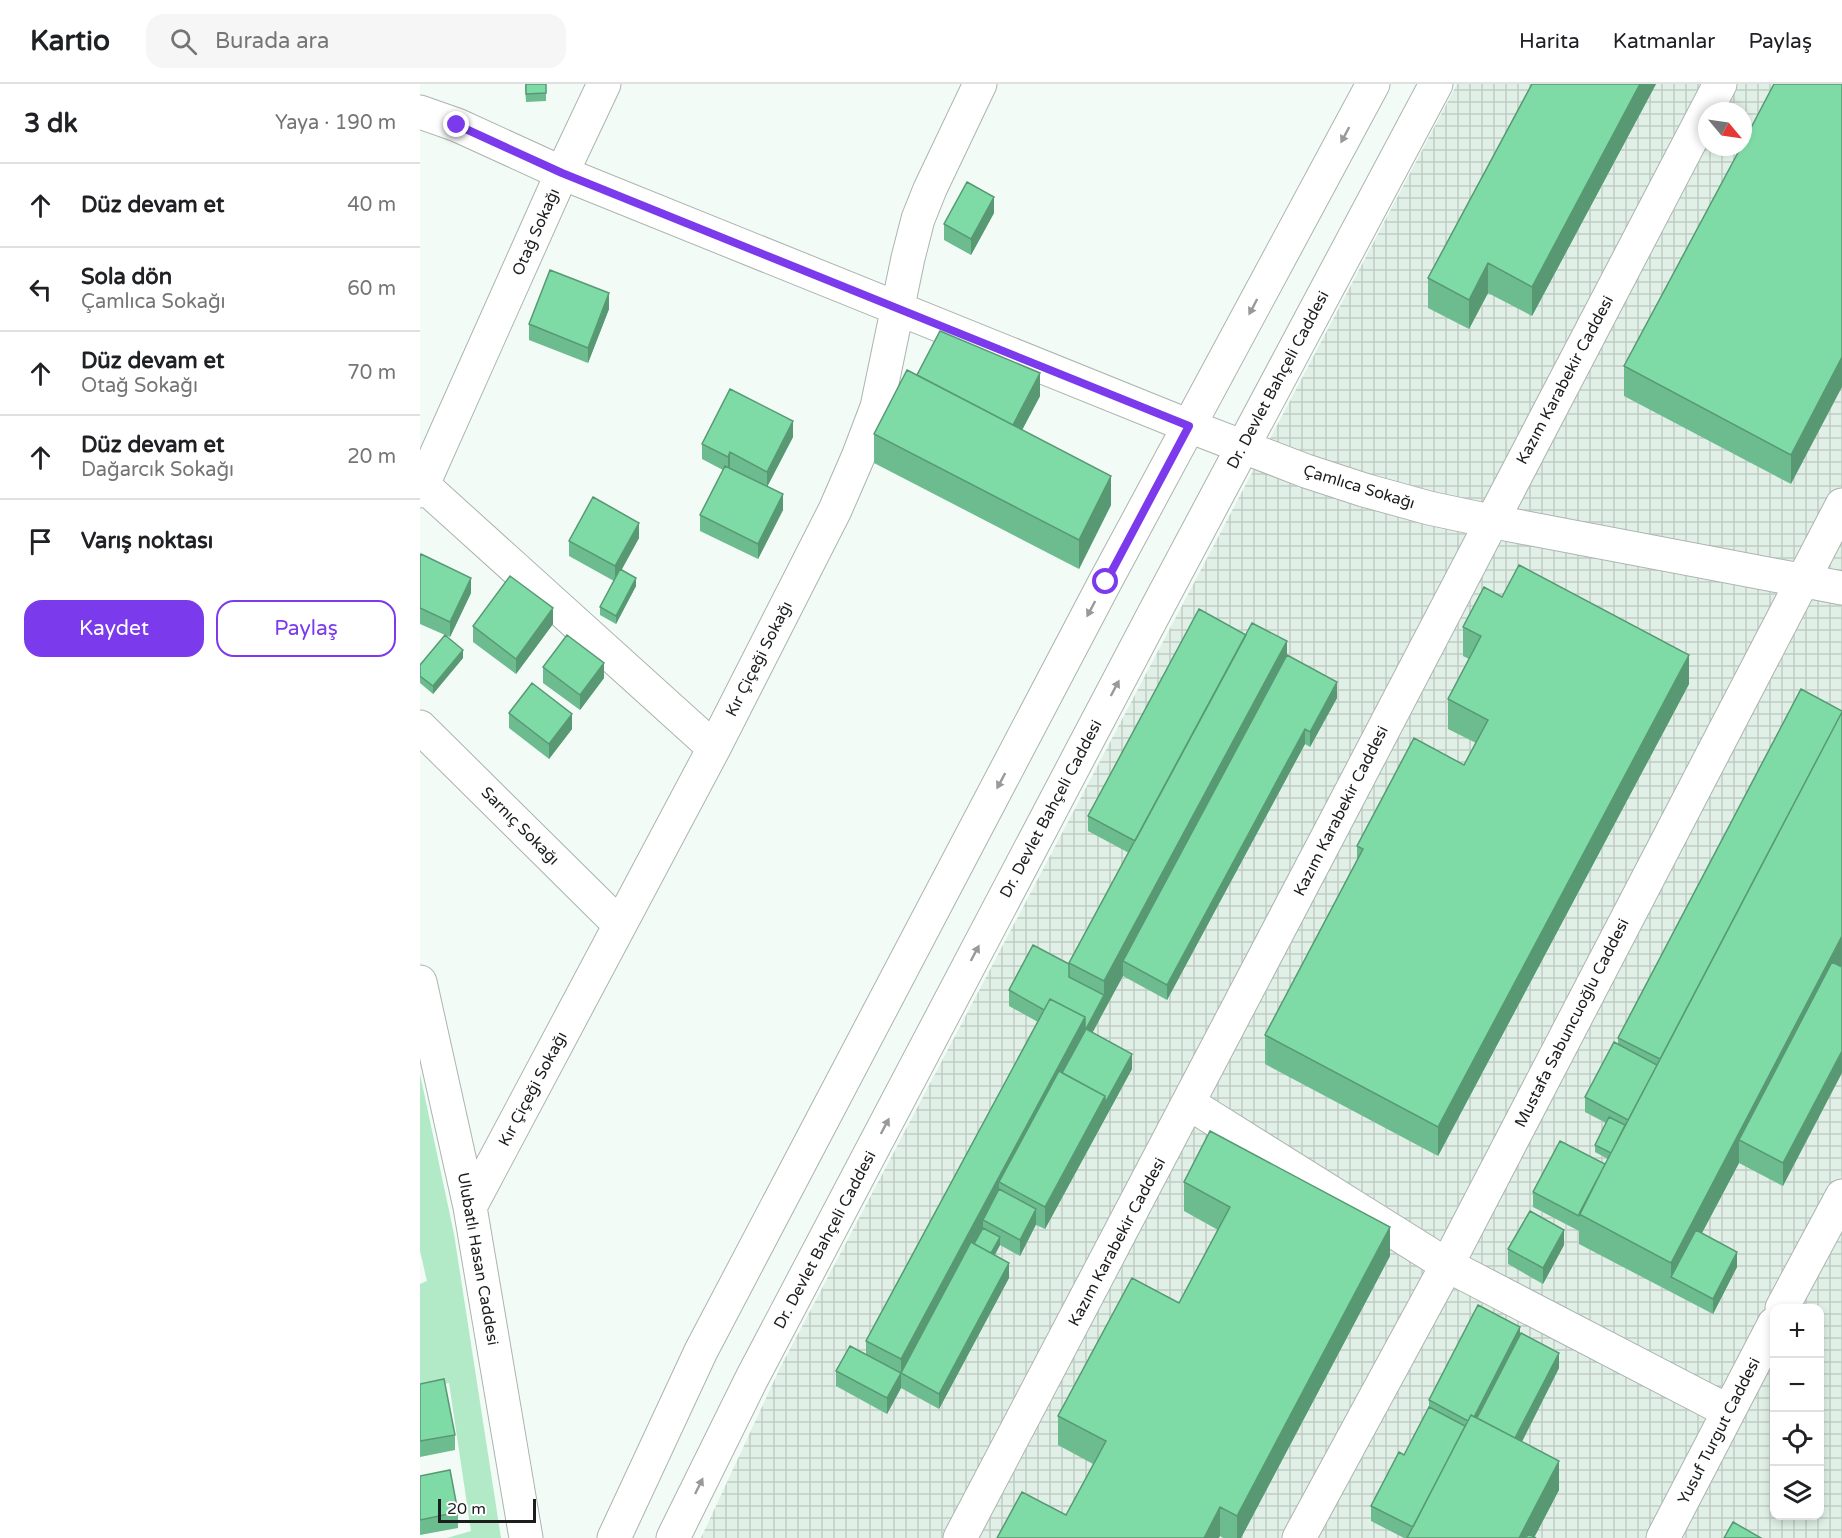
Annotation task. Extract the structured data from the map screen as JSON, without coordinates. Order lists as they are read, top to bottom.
{
  "streets": {
    "street": [
      "Otağ Sokağı",
      "Dr. Devlet Bahçeli Caddesi",
      "Kazım Karabekir Caddesi",
      "Çamlıca Sokağı",
      "Kır Çiçeği Sokağı",
      "Sarnıç Sokağı",
      "Mustafa Sabuncuoğlu Caddesi",
      "Ulubatlı Hasan Caddesi",
      "Yusuf Turgut Caddesi"
    ]
  },
  "crossings": [
    ["Otağ Sokağı", "Çamlıca Sokağı"],
    ["Otağ Sokağı", "Kır Çiçeği Sokağı"],
    ["Dr. Devlet Bahçeli Caddesi", "Çamlıca Sokağı"],
    ["Kazım Karabekir Caddesi", "Çamlıca Sokağı"],
    ["Çamlıca Sokağı", "Kır Çiçeği Sokağı"],
    ["Çamlıca Sokağı", "Mustafa Sabuncuoğlu Caddesi"],
    ["Kır Çiçeği Sokağı", "Sarnıç Sokağı"],
    ["Kır Çiçeği Sokağı", "Ulubatlı Hasan Caddesi"]
  ],
  "scale_bar": "20 m",
  "north": "bottom right",
  "page": {
    "header": "Kartio",
    "search": "Burada ara",
    "nav": ["Harita", "Katmanlar", "Paylaş"],
    "heading": ["3 dk", "Yaya · 190 m"],
    "list": [
      ["Düz devam et", "40 m"],
      ["Sola dön", "Çamlıca Sokağı", "60 m"],
      ["Düz devam et", "Otağ Sokağı", "70 m"],
      ["Düz devam et", "Dağarcık Sokağı", "20 m"],
      "Varış noktası"
    ],
    "buttons": ["Kaydet", "Paylaş"],
    "map_buttons": ["+", "−"],
    "scale": "20 m"
  }
}
